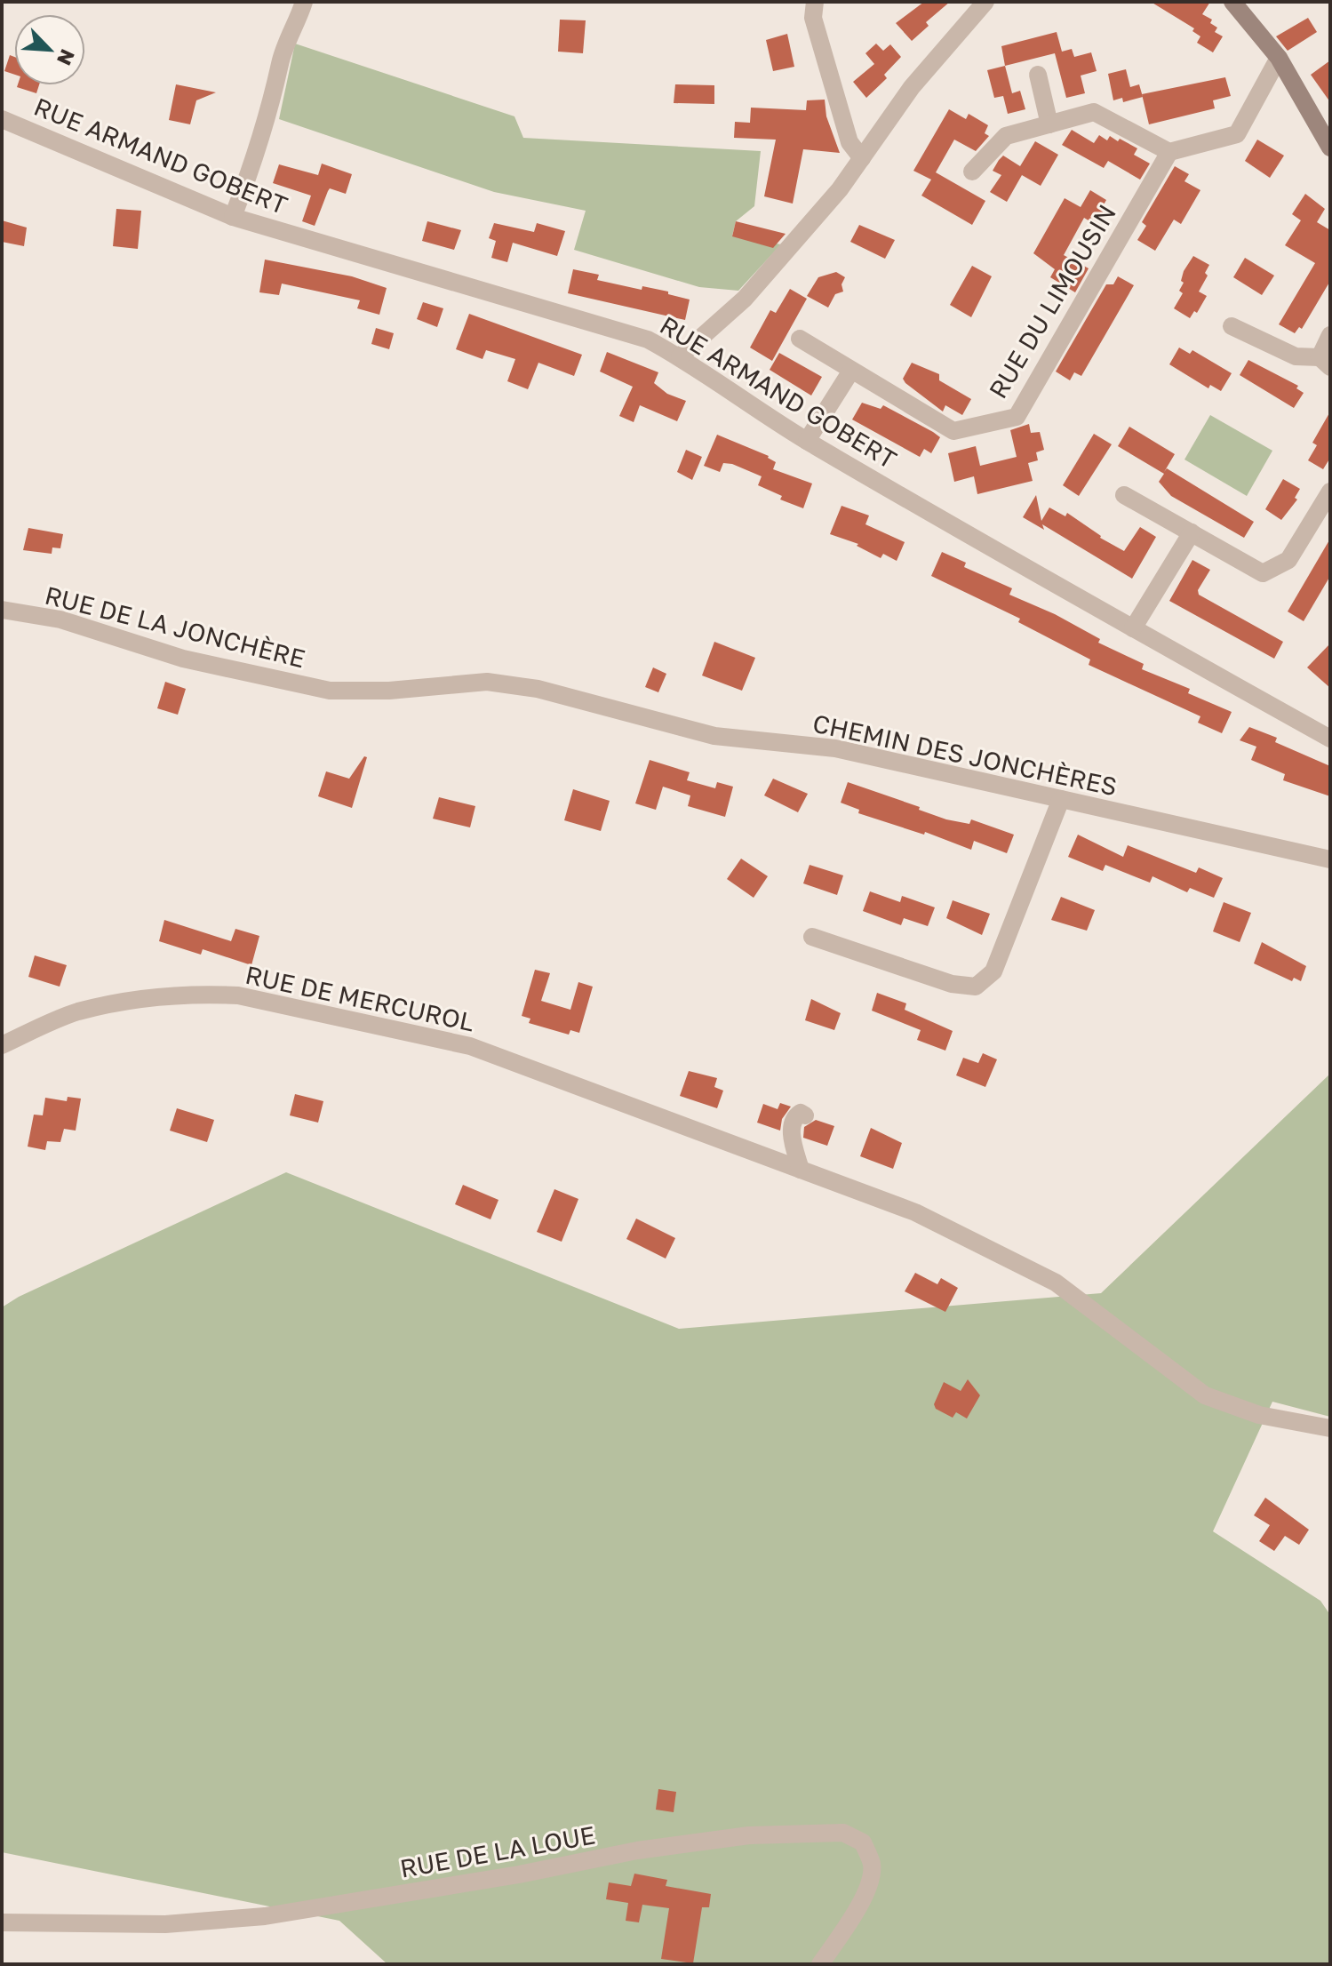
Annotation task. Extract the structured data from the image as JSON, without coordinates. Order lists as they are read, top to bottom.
{
  "streets": {
    "street": [
      "RUE ARMAND GOBERT",
      "RUE DU LIMOUSIN",
      "RUE DE LA JONCHÈRE",
      "CHEMIN DES JONCHÈRES",
      "RUE DE MERCUROL",
      "RUE DE LA LOUE"
    ]
  },
  "crossings": [
    ["RUE DE LA JONCHÈRE", "CHEMIN DES JONCHÈRES"]
  ],
  "north": "bottom right"
}
